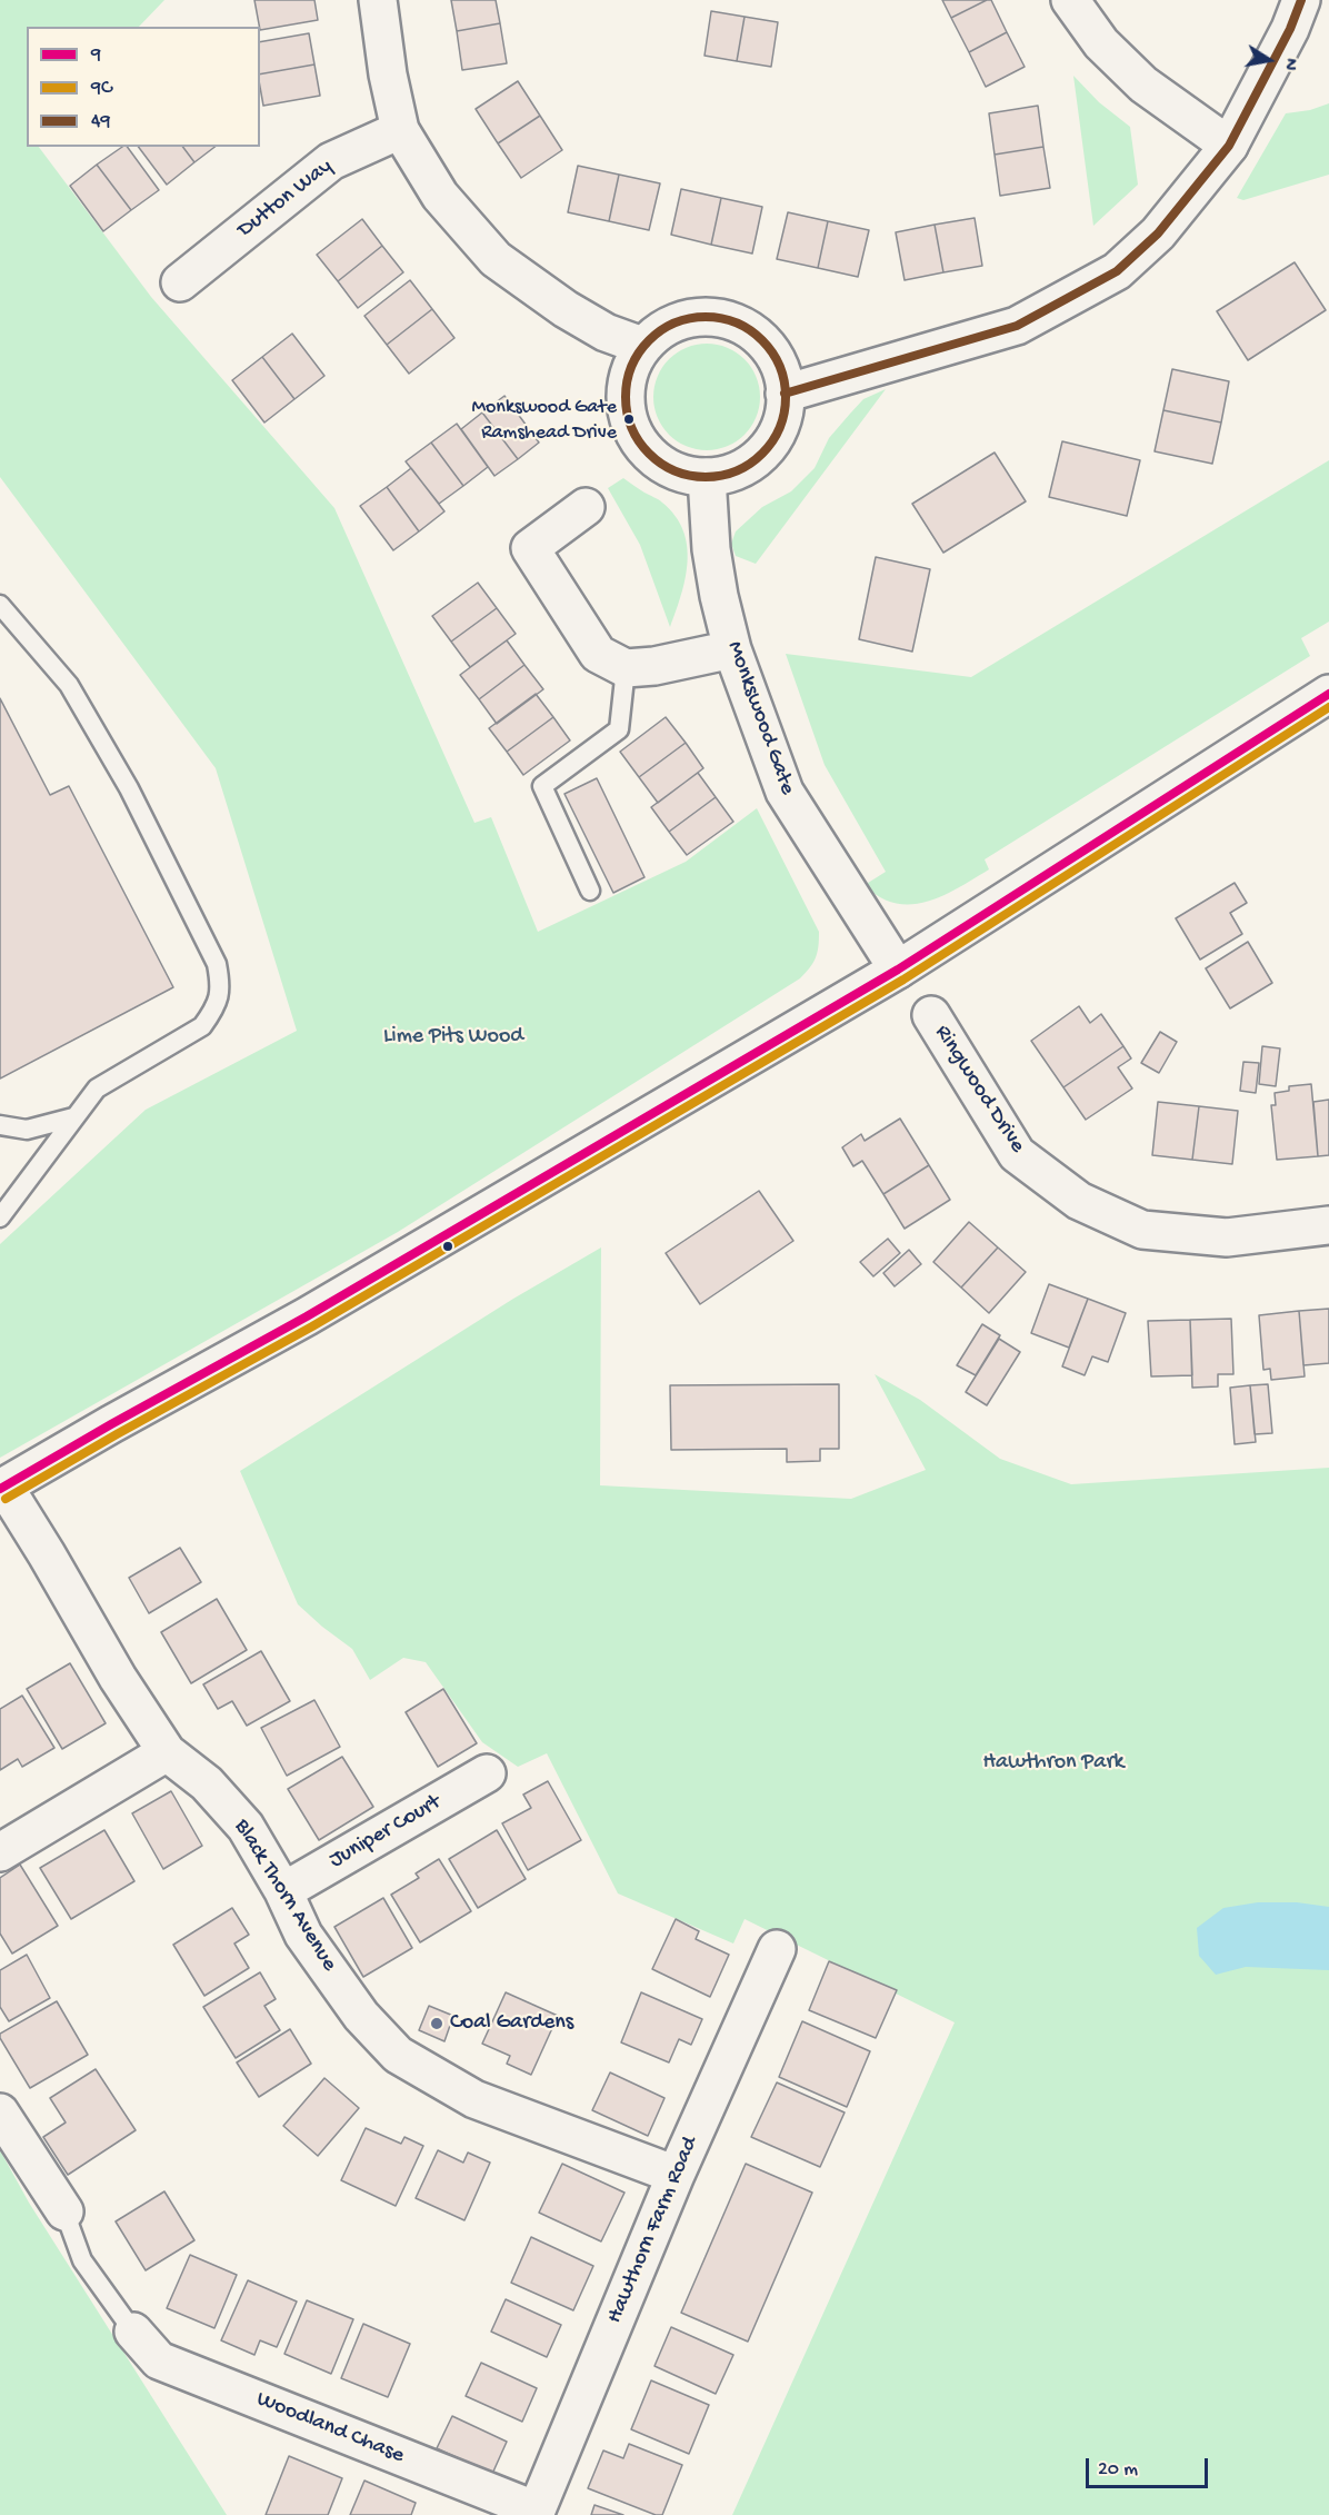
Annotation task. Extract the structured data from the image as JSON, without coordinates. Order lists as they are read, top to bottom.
{
  "streets": {
    "street": [
      "Dutton Way",
      "Monkswood Gate",
      "Ringwood Drive",
      "Juniper Court",
      "Black Thorn Avenue",
      "Hawthorn Farm Road",
      "Woodland Chase"
    ]
  },
  "crossings": [
    ["Juniper Court", "Black Thorn Avenue"],
    ["Black Thorn Avenue", "Hawthorn Farm Road"],
    ["Hawthorn Farm Road", "Woodland Chase"]
  ],
  "parks": ["Lime Pits Wood", "Hawthron Park"],
  "places": ["Monkswood Gate Ramshead Drive", "Coal Gardens"],
  "lines": ["transit line 49", "transit line 9", "transit line 9C"],
  "legend": ["9", "9C", "49"],
  "scale_bar": "20 m",
  "north": "right"
}
